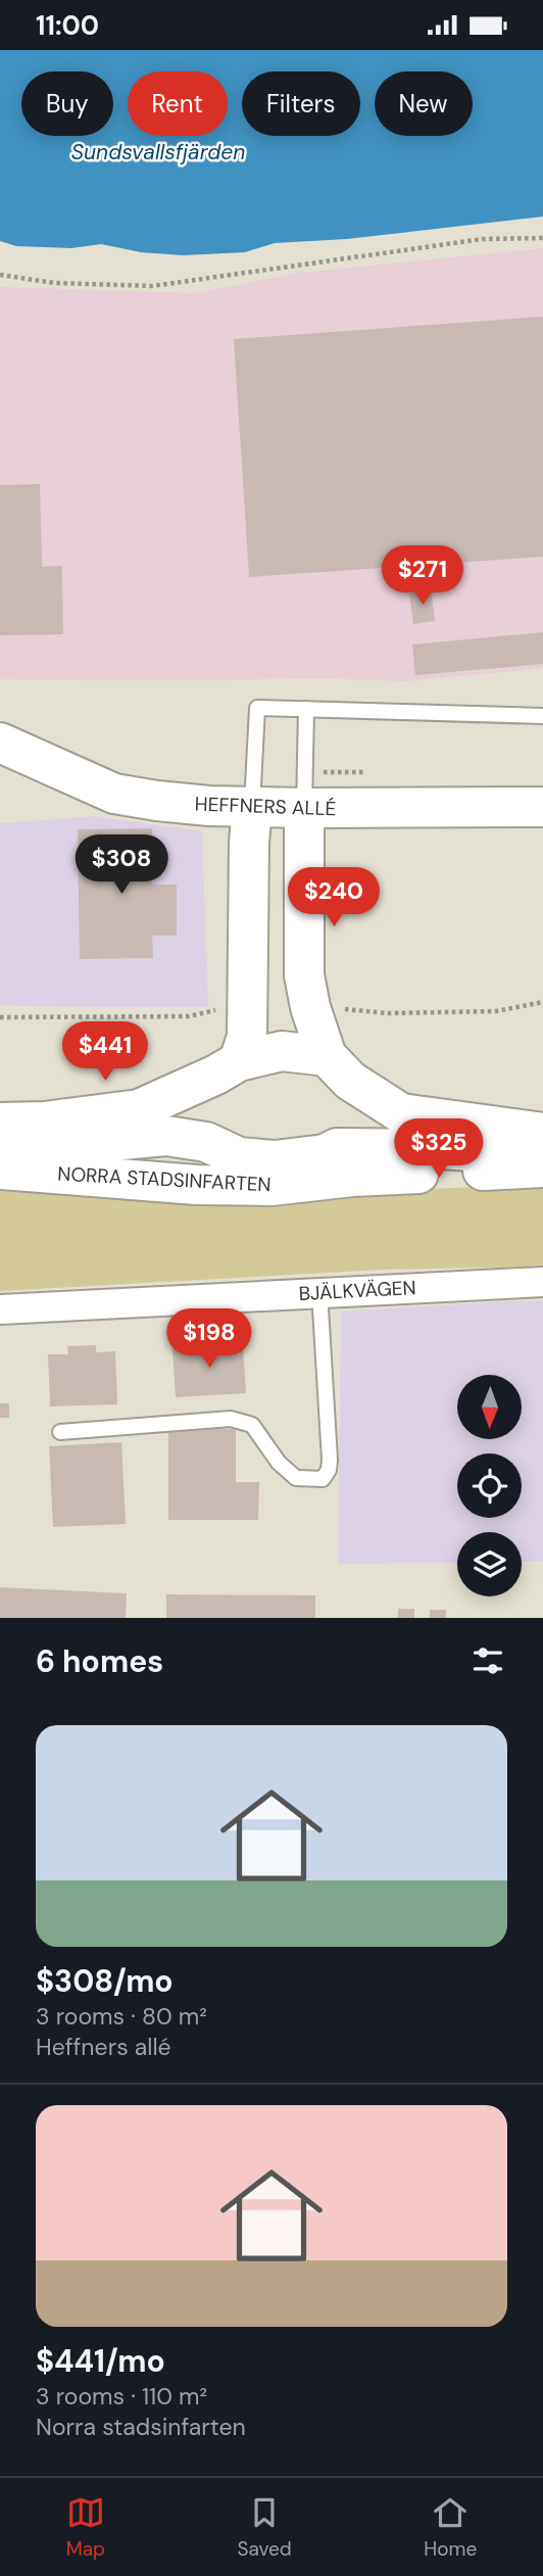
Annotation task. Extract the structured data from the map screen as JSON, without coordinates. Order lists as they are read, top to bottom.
{
  "streets": {
    "main road": ["HEFFNERS ALLÉ", "NORRA STADSINFARTEN"],
    "street": ["BJÄLKVÄGEN"]
  },
  "crossings": [
    ["HEFFNERS ALLÉ", "NORRA STADSINFARTEN"]
  ],
  "water": ["Sundsvallsfjärden"],
  "north": "bottom",
  "page": {
    "status": "11:00",
    "chip": [
      "Buy",
      "Rent",
      "Filters",
      "New"
    ],
    "price": [
      "$271",
      "$308",
      "$240",
      "$441",
      "$325",
      "$198"
    ],
    "heading": "6 homes",
    "list": [
      {
        "name": "$308/mo",
        "note": "3 rooms · 80 m² · Heffners allé"
      },
      {
        "name": "$441/mo",
        "note": "3 rooms · 110 m² · Norra stadsinfarten"
      }
    ],
    "tabs": ["Map", "Saved", "Home"]
  }
}
